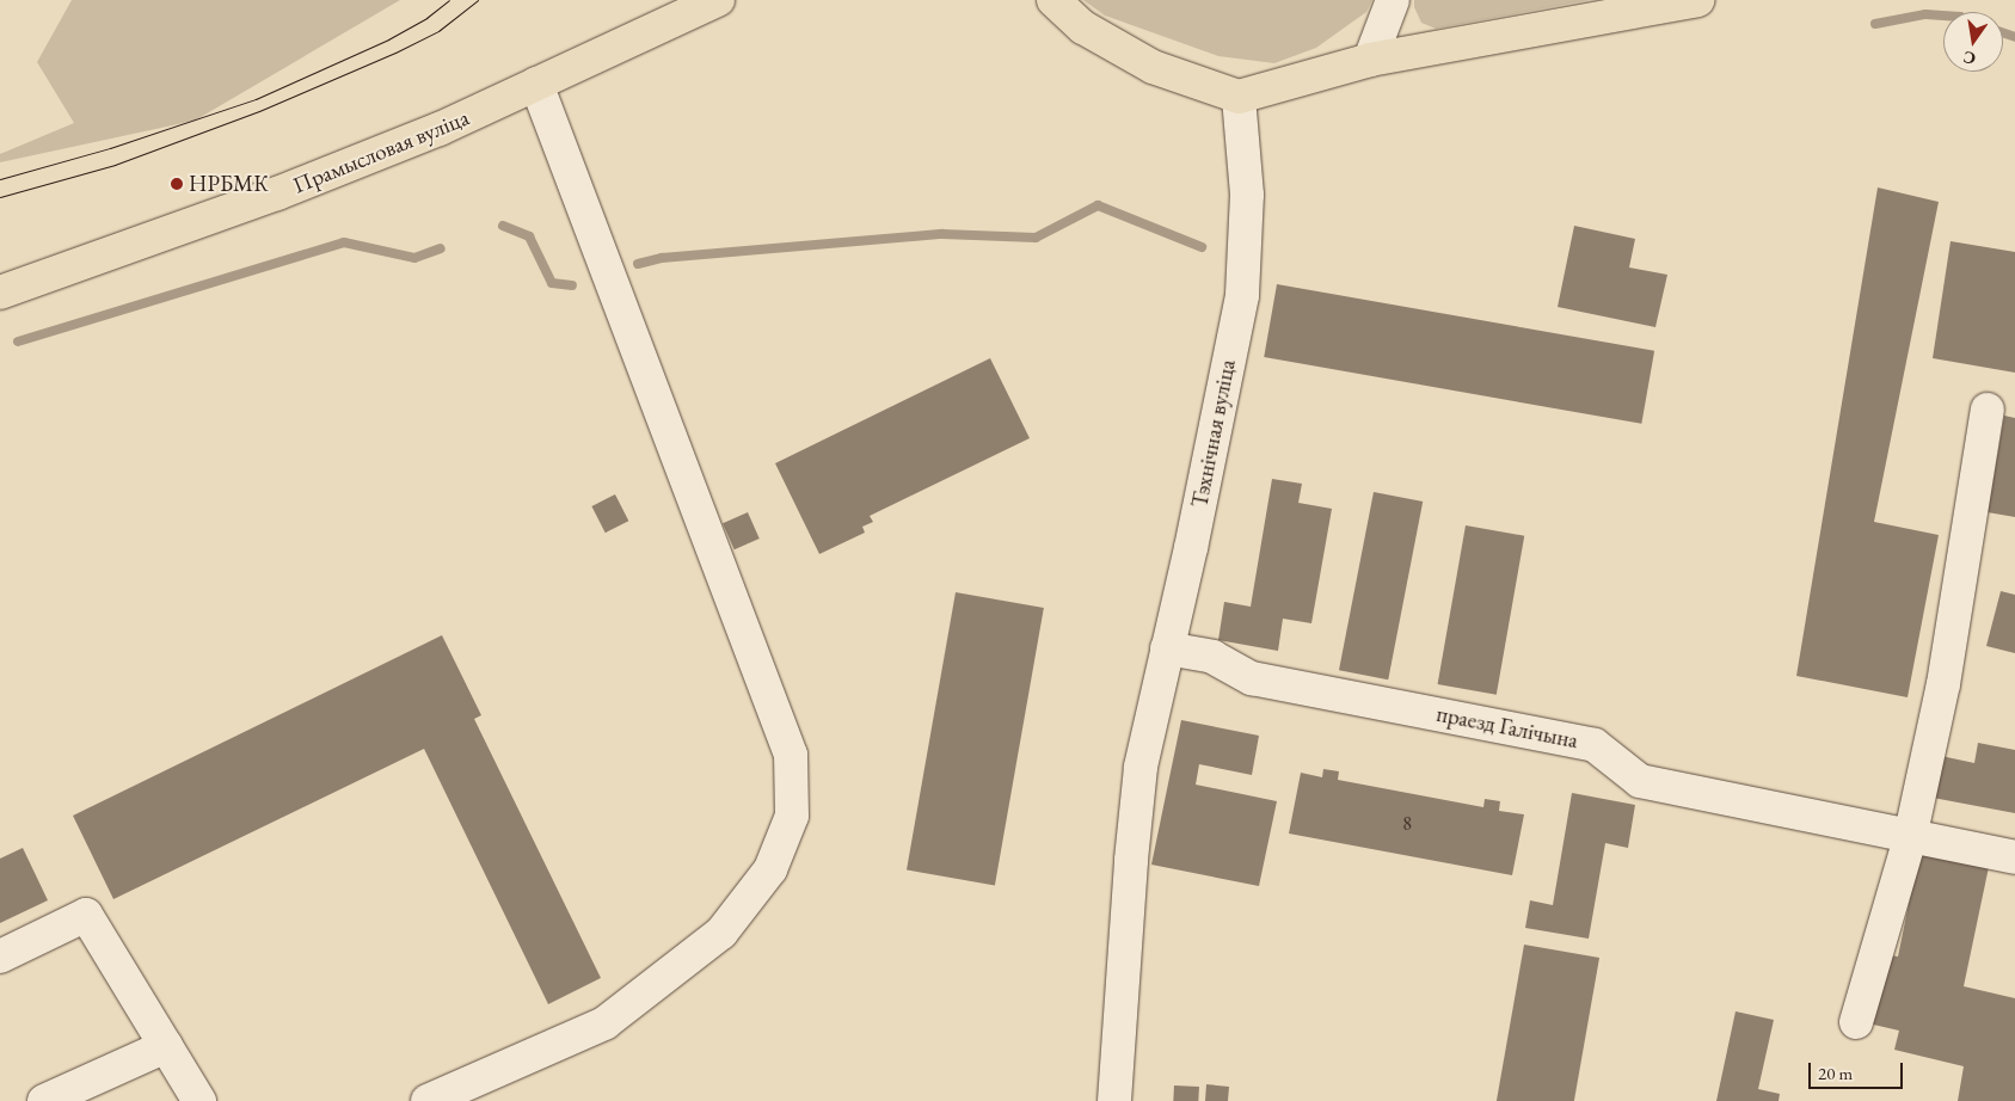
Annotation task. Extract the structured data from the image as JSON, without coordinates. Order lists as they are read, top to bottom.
{
  "streets": {
    "main road": ["Прамысловая вуліца"],
    "street": ["Тэхнічная вуліца", "праезд Галічына"]
  },
  "crossings": [
    ["Тэхнічная вуліца", "праезд Галічына"]
  ],
  "places": ["НРБМК"],
  "house_numbers": ["8"],
  "scale_bar": "20 m",
  "north": "bottom"
}
